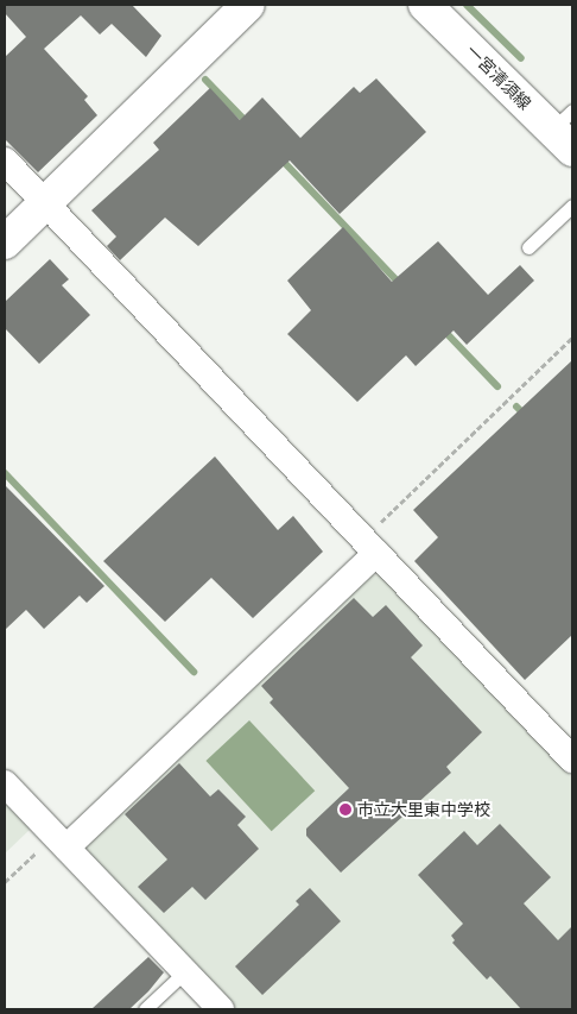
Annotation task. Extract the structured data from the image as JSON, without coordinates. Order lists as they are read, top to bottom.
{
  "streets": {
    "street": ["一宮清須線"]
  },
  "places": ["市立大里東中学校"]
}
